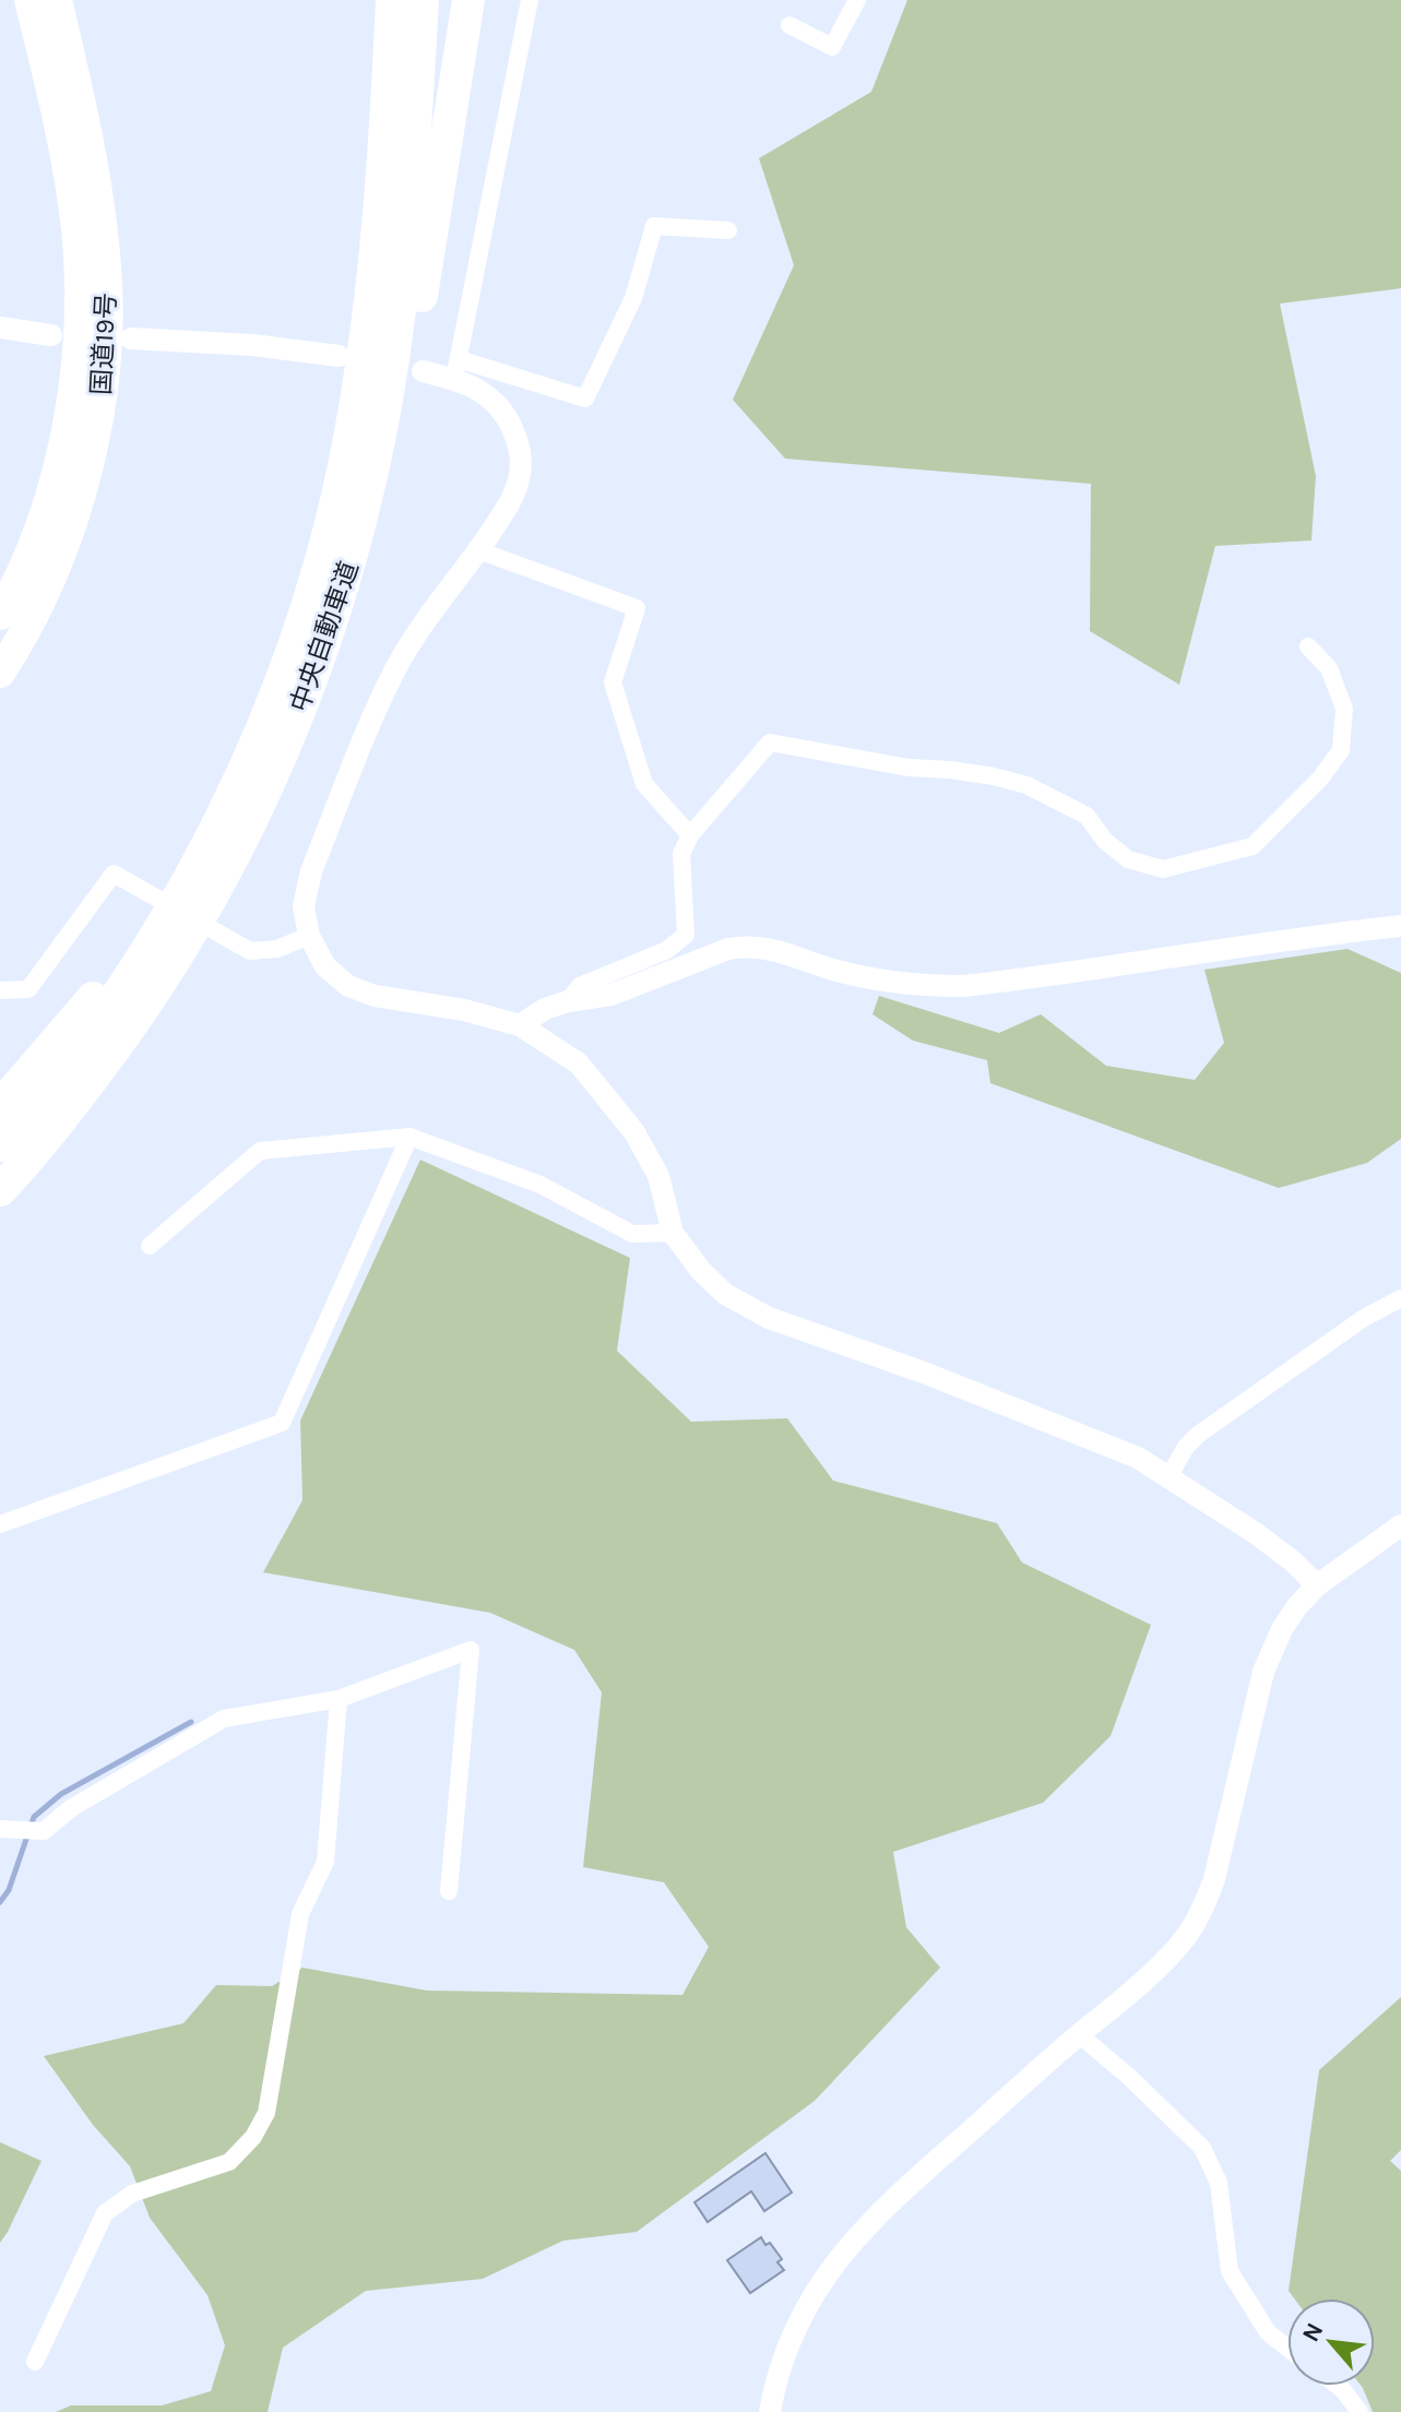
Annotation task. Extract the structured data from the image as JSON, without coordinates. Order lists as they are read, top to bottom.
{
  "streets": {
    "highway": ["国道19号", "中央自動車道"]
  },
  "north": "top left"
}
